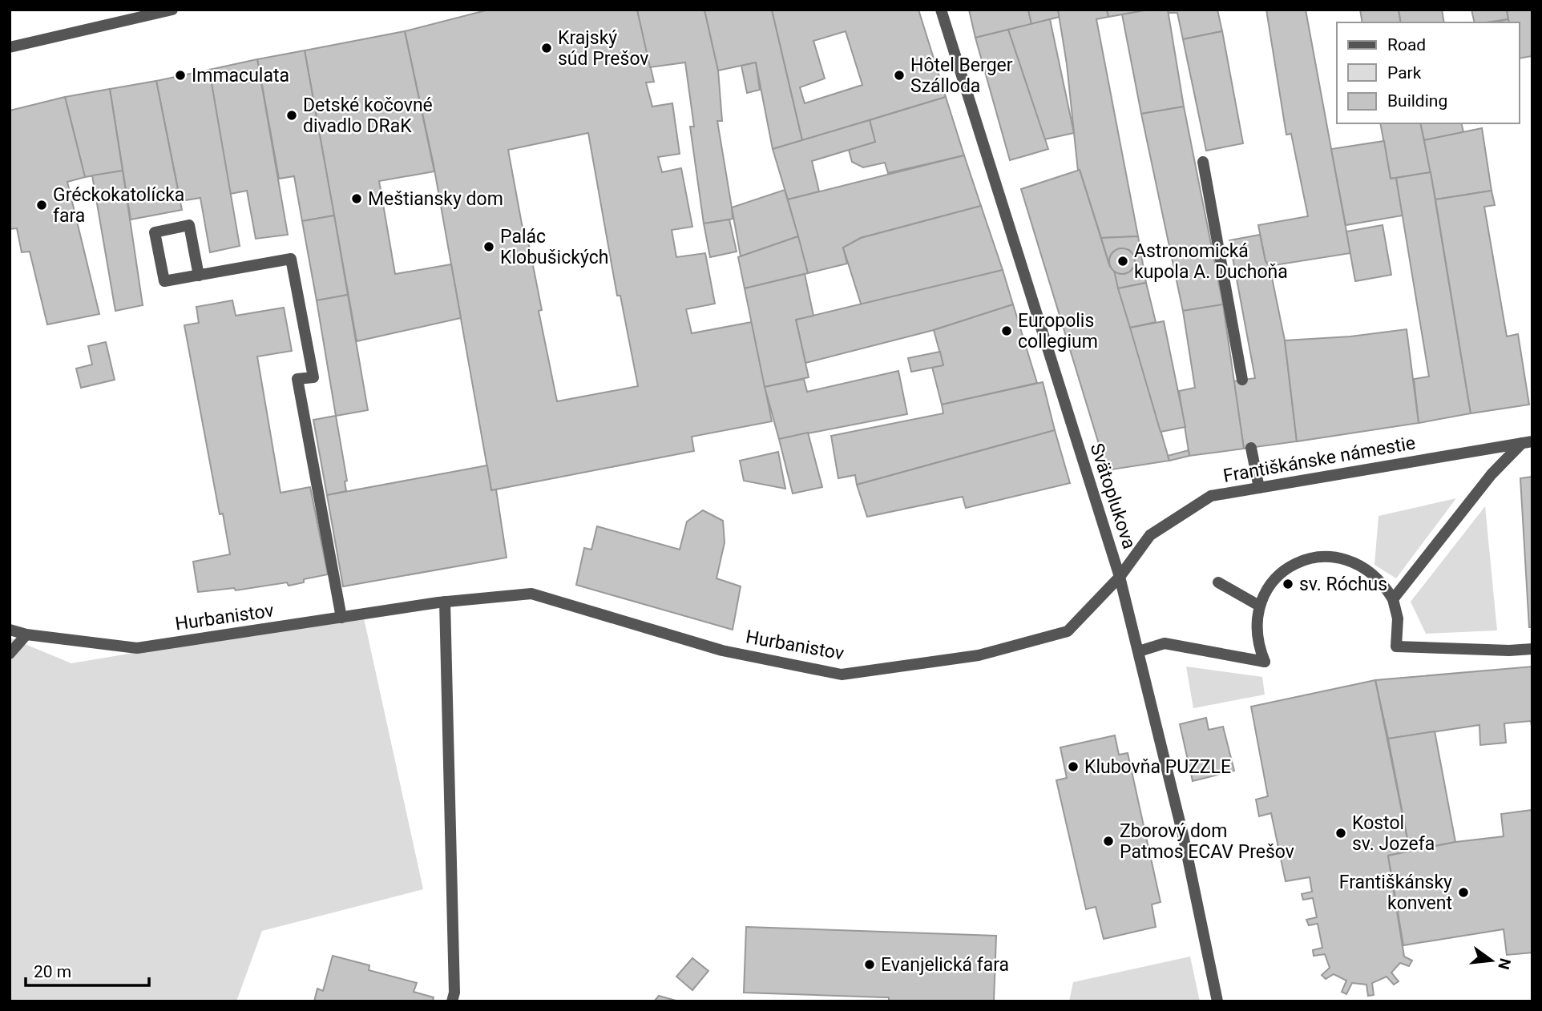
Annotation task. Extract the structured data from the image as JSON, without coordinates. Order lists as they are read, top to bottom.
{
  "streets": {
    "street": ["Františkánske námestie", "Svätoplukova", "Hurbanistov"]
  },
  "crossings": [
    ["Františkánske námestie", "Svätoplukova"],
    ["Františkánske námestie", "Hurbanistov"],
    ["Svätoplukova", "Hurbanistov"]
  ],
  "places": [
    "Krajský súd Prešov",
    "Immaculata",
    "Hôtel Berger Szálloda",
    "Detské kočovné divadlo DRaK",
    "Meštiansky dom",
    "Gréckokatolícka fara",
    "Palác Klobušických",
    "Astronomická kupola A. Duchoňa",
    "Europolis collegium",
    "sv. Róchus",
    "Klubovňa PUZZLE",
    "Kostol sv. Jozefa",
    "Zborový dom Patmos ECAV Prešov",
    "Františkánsky konvent",
    "Evanjelická fara"
  ],
  "legend": ["Road", "Park", "Building"],
  "scale_bar": "20 m",
  "north": "right"
}
